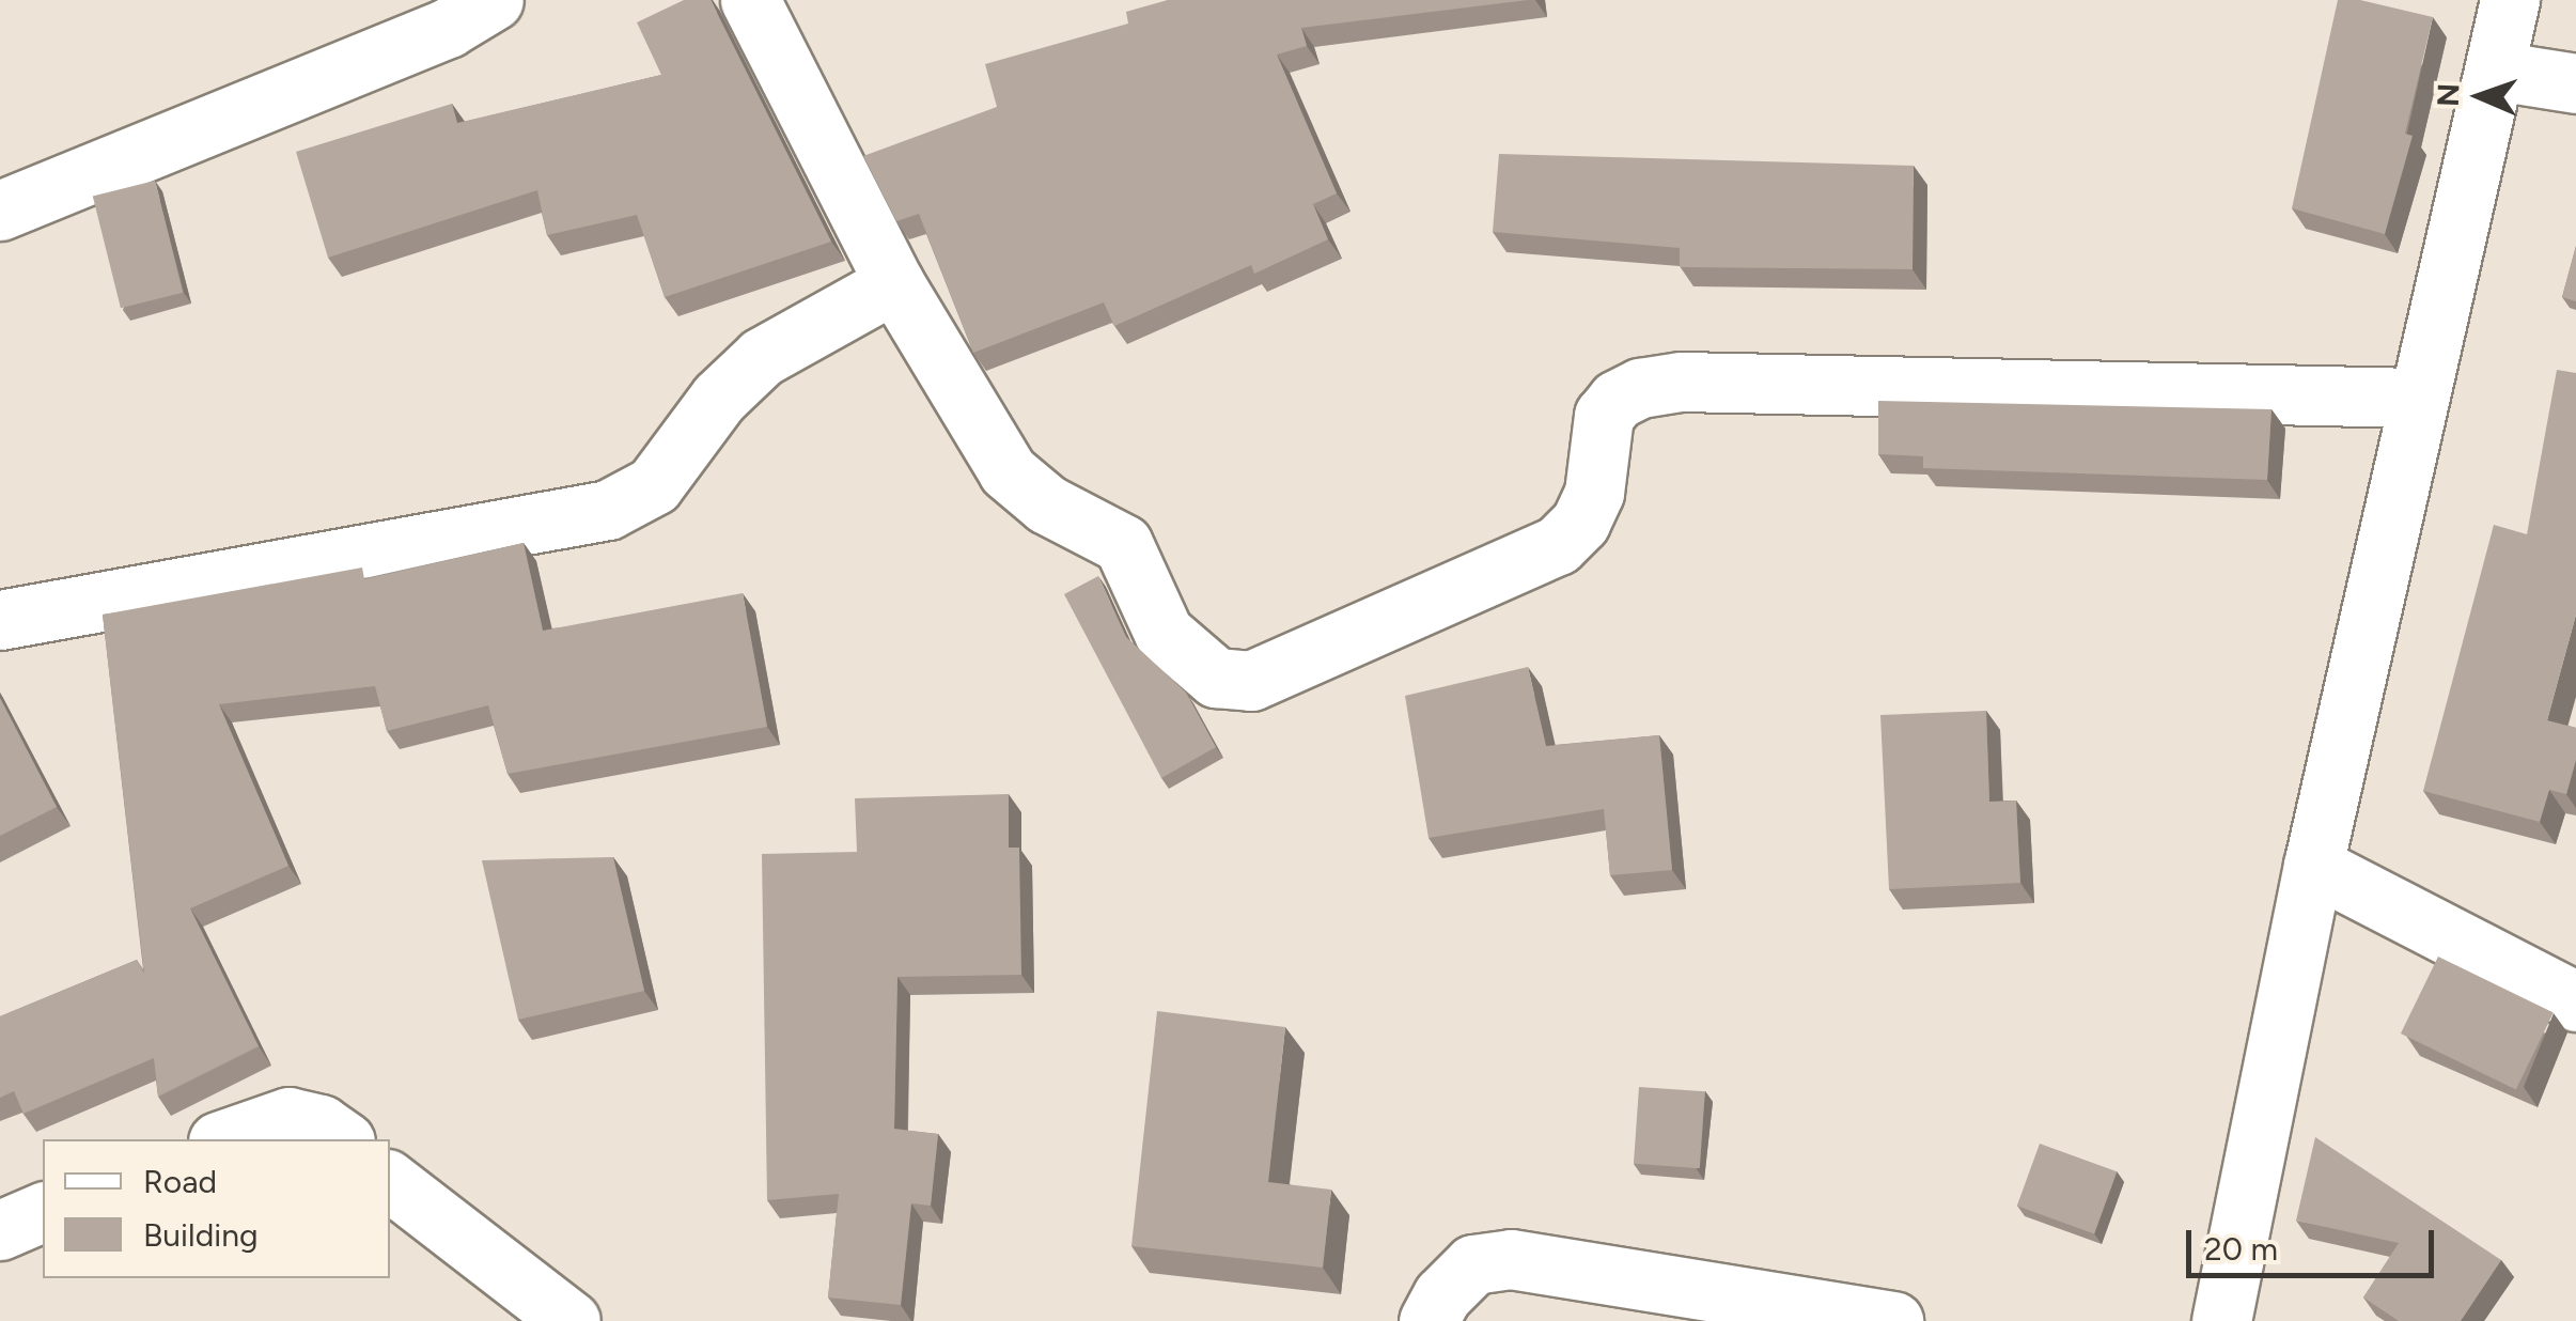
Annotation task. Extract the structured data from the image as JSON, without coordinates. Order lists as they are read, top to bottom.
{
  "legend": ["Road", "Building"],
  "scale_bar": "20 m",
  "north": "left"
}
